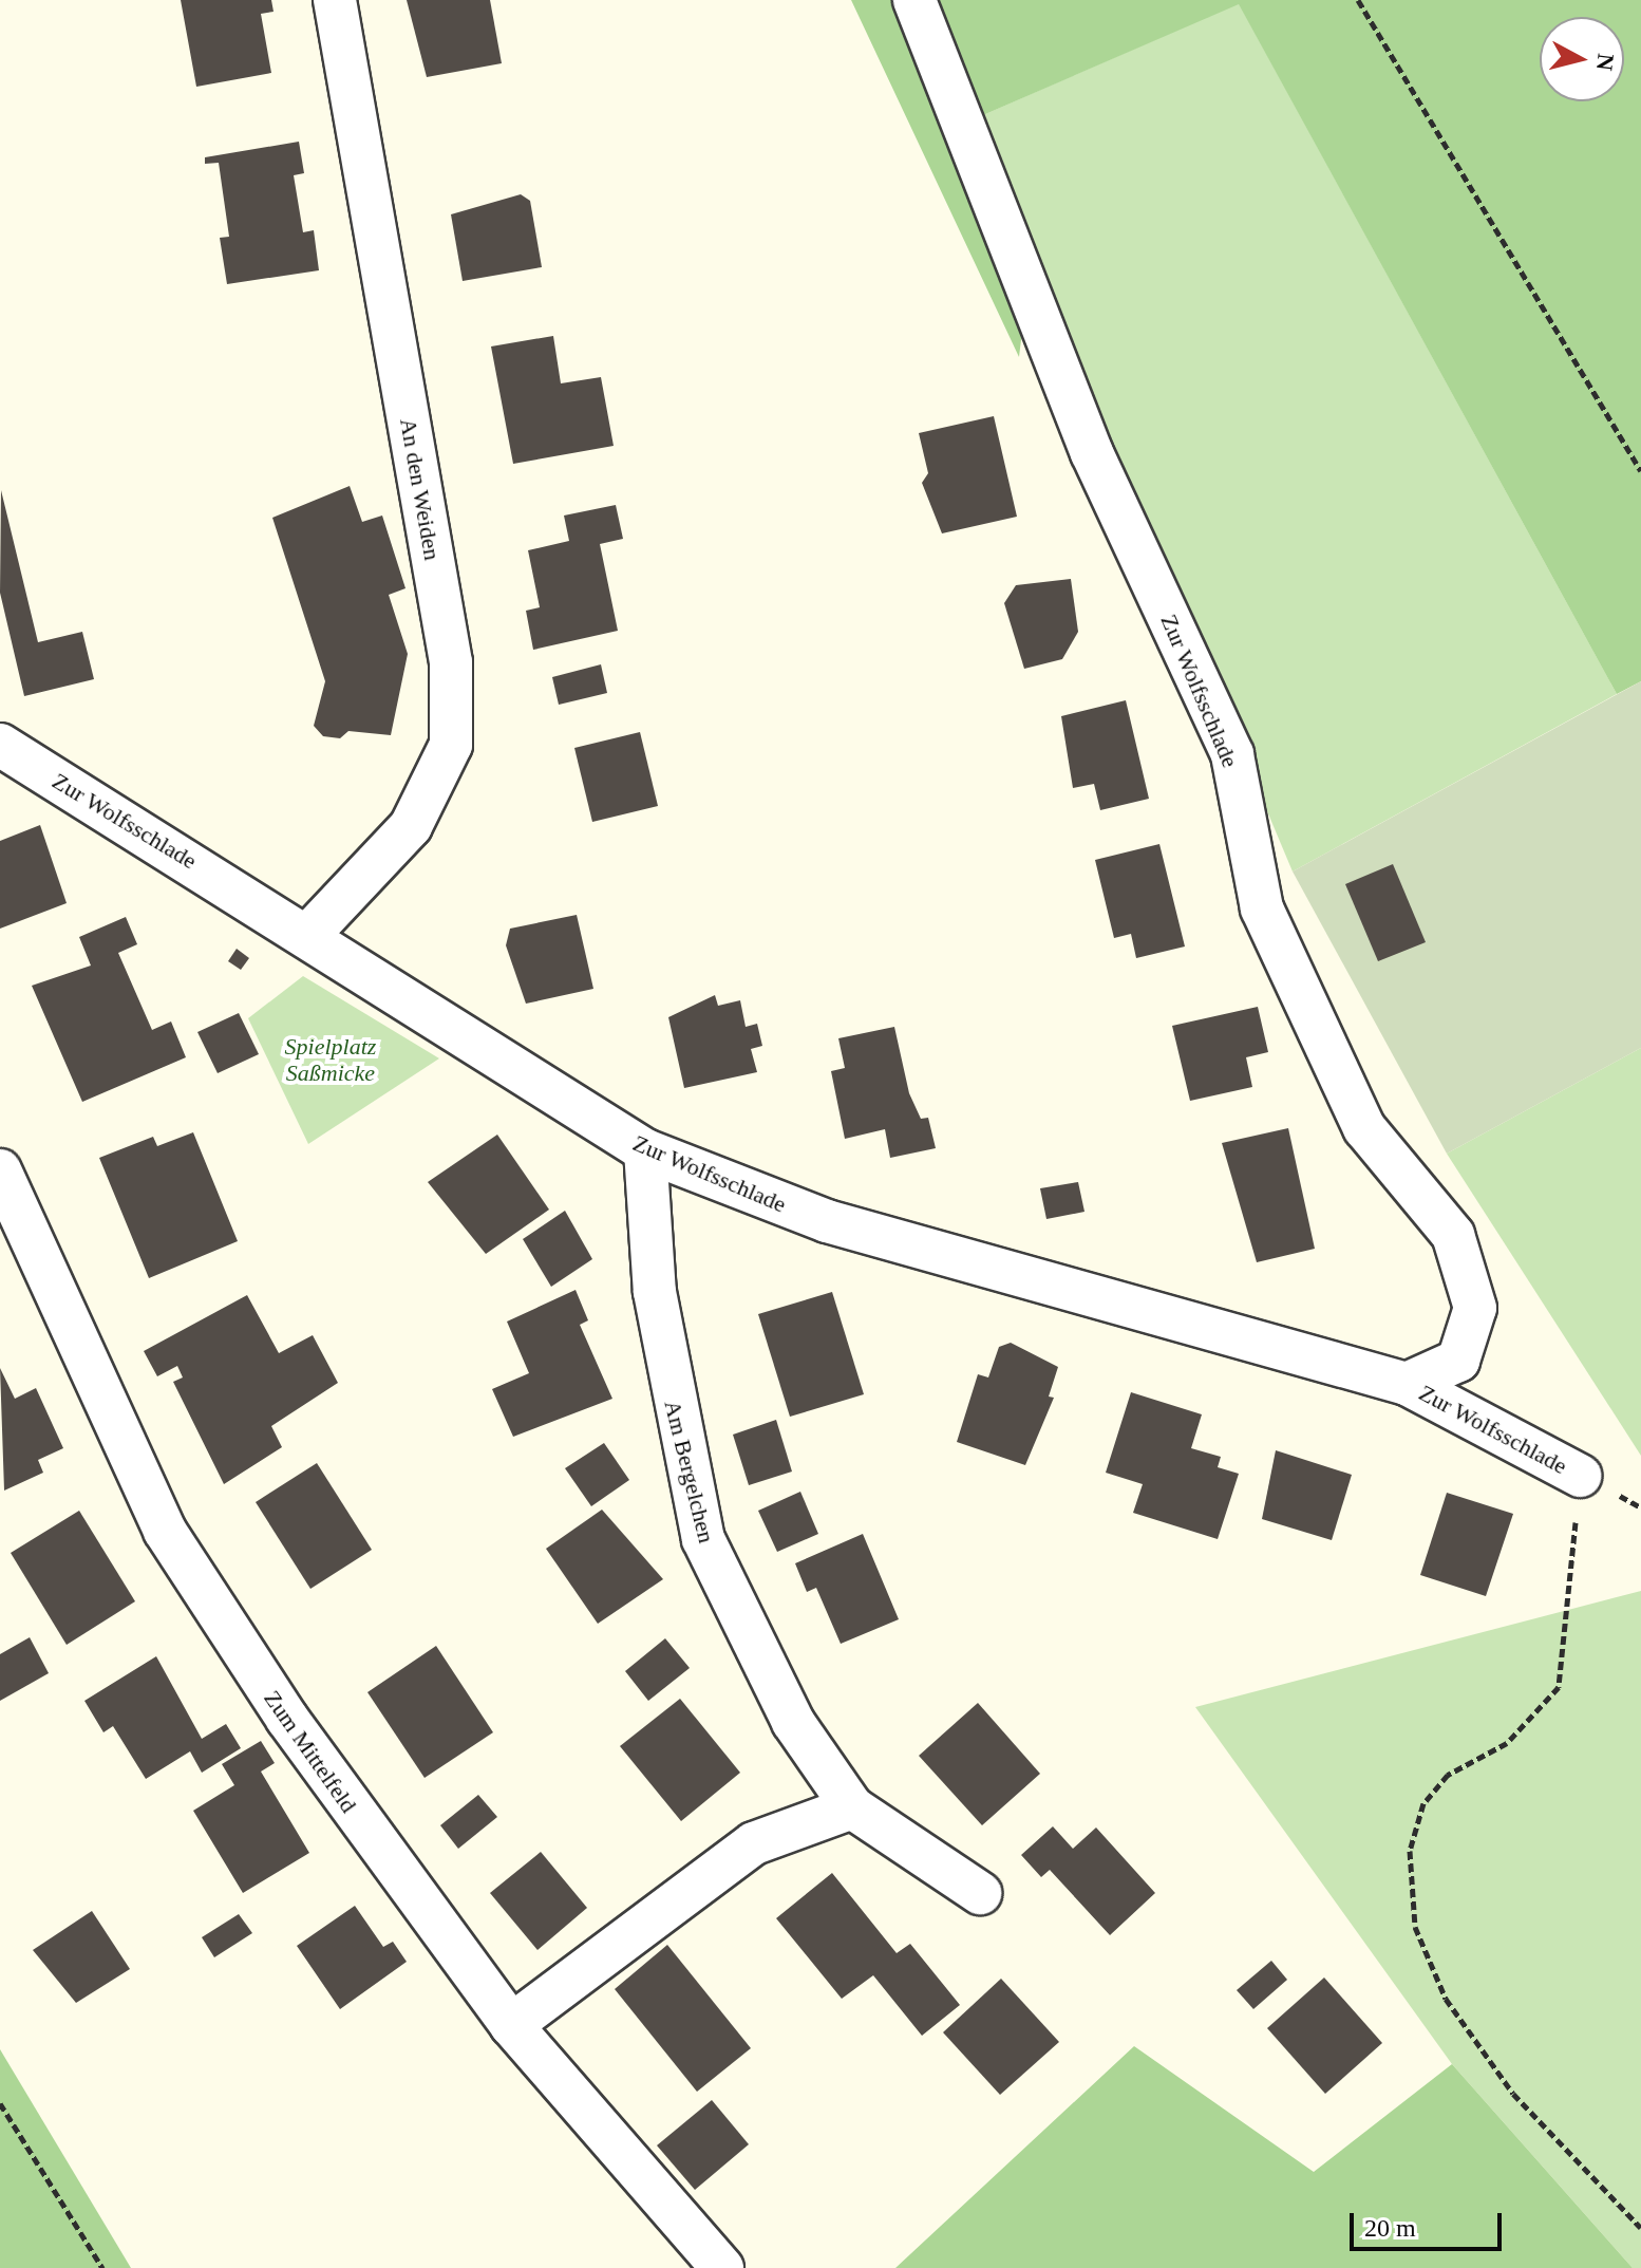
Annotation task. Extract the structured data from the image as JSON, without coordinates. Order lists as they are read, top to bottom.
{
  "streets": {
    "street": [
      "An den Weiden",
      "Zur Wolfsschlade",
      "Am Bergelchen",
      "Zum Mittelfeld"
    ]
  },
  "crossings": [
    ["An den Weiden", "Zur Wolfsschlade"],
    ["Zur Wolfsschlade", "Am Bergelchen"]
  ],
  "parks": ["Spielplatz Saßmicke"],
  "scale_bar": "20 m",
  "north": "right"
}
